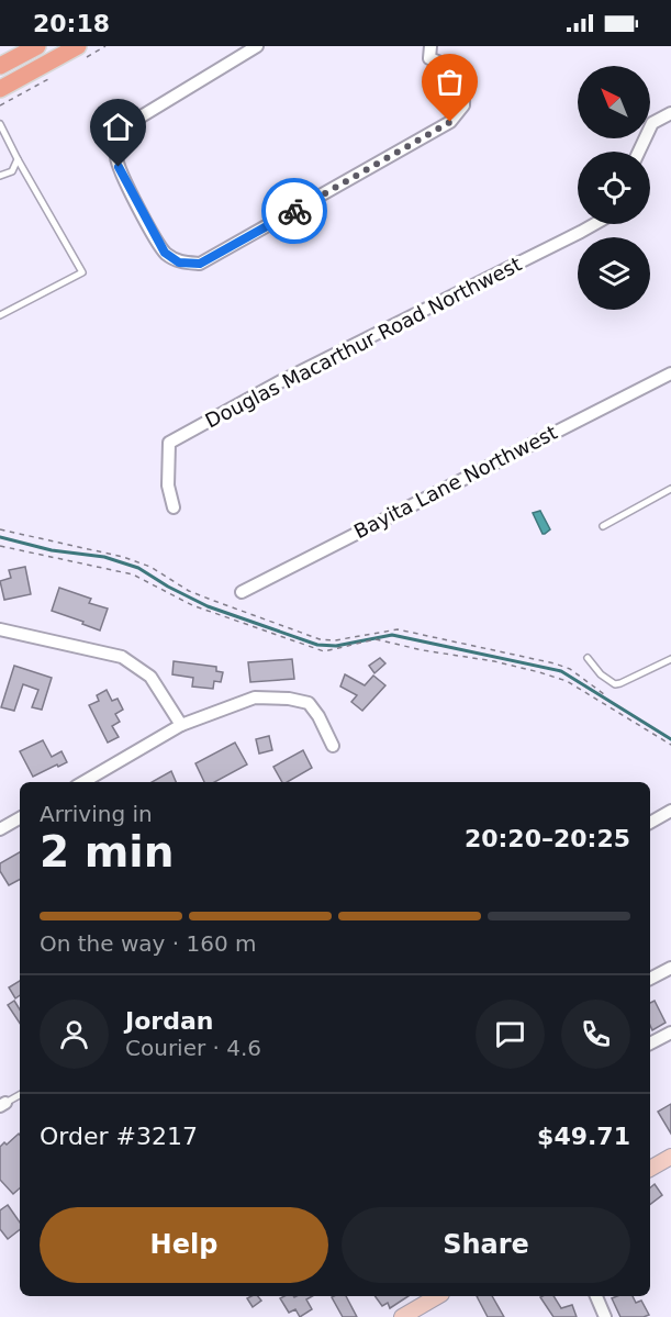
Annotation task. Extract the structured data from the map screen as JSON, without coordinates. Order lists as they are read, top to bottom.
{
  "streets": {
    "street": ["Douglas Macarthur Road Northwest", "Bayita Lane Northwest"]
  },
  "north": "top left",
  "page": {
    "status": "20:18",
    "heading": ["2 min", "Arriving in", "20:20–20:25"],
    "panel": [
      "Jordan",
      "Courier · 4.6",
      "Order #3217",
      "$49.71"
    ],
    "bar": "On the way · 160 m",
    "buttons": ["Help", "Share"]
  }
}
